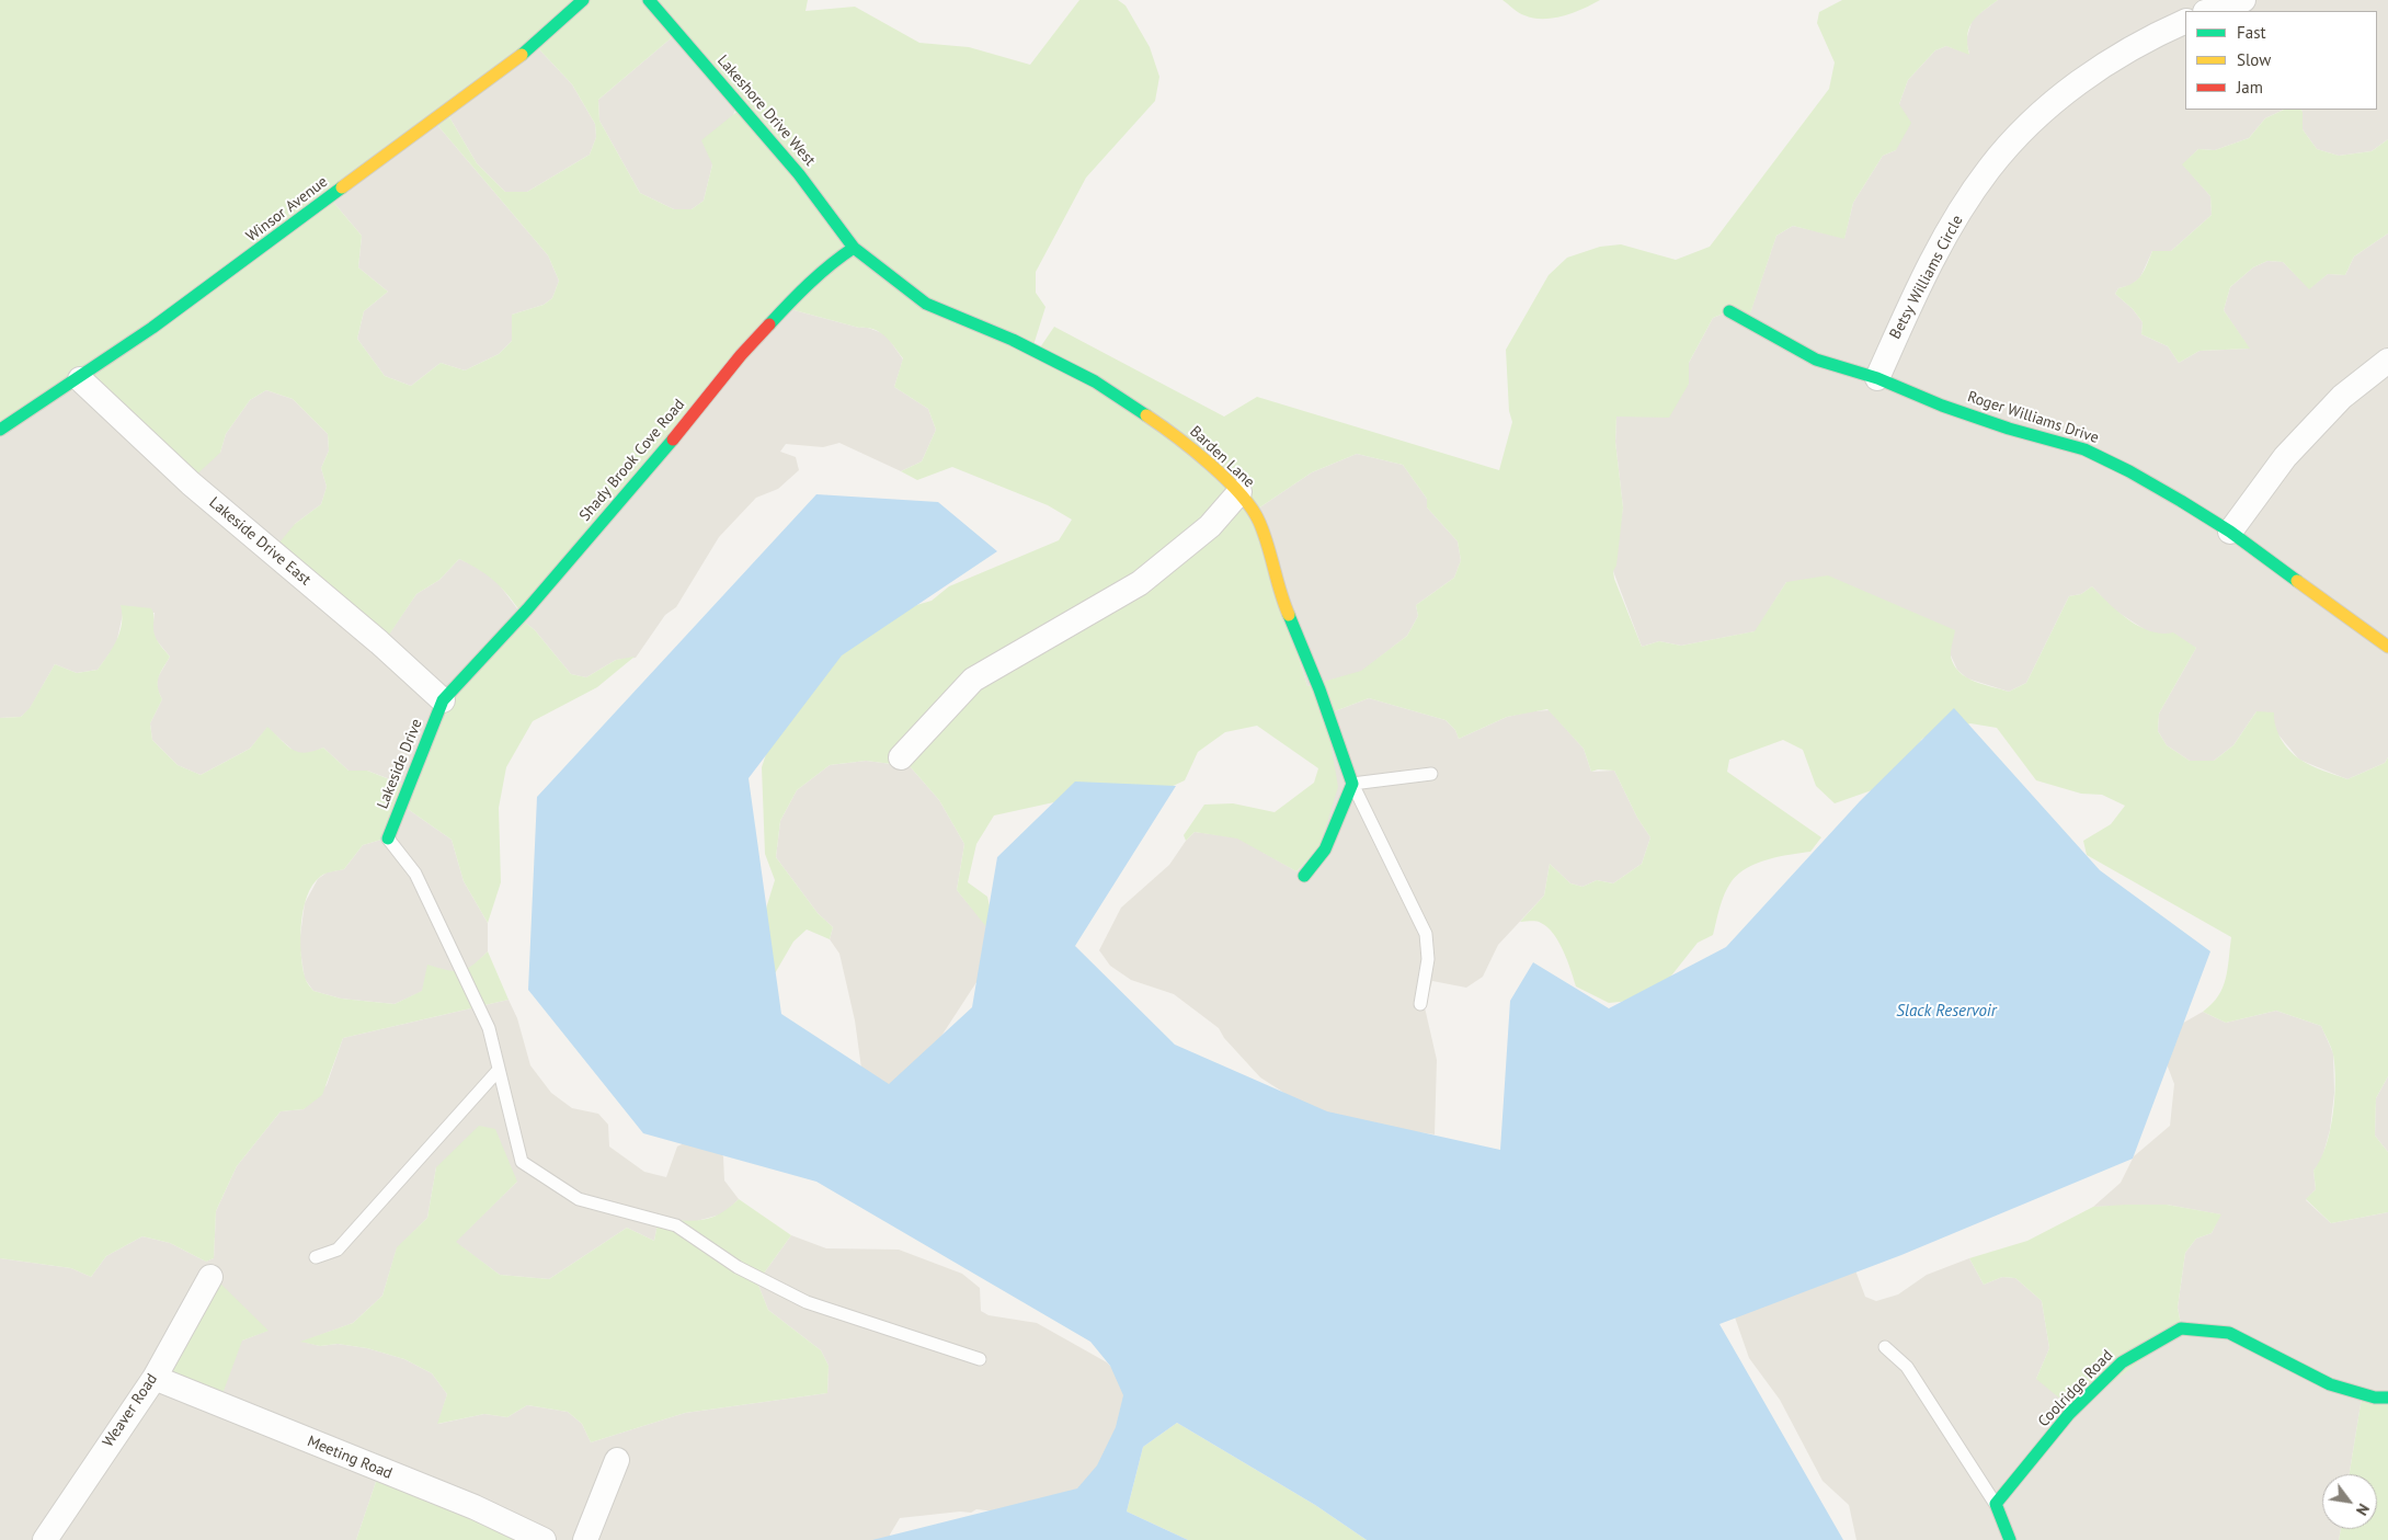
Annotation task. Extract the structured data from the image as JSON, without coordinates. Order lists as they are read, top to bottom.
{
  "streets": {
    "street": [
      "Lakeshore Drive West",
      "Winsor Avenue",
      "Betsy Williams Circle",
      "Roger Williams Drive",
      "Barden Lane",
      "Shady Brook Cove Road",
      "Lakeside Drive East",
      "Lakeside Drive",
      "Coolridge Road",
      "Weaver Road",
      "Meeting Road"
    ]
  },
  "crossings": [
    ["Lakeshore Drive West", "Barden Lane"],
    ["Lakeshore Drive West", "Shady Brook Cove Road"],
    ["Winsor Avenue", "Lakeside Drive East"],
    ["Betsy Williams Circle", "Roger Williams Drive"],
    ["Barden Lane", "Shady Brook Cove Road"],
    ["Shady Brook Cove Road", "Lakeside Drive East"],
    ["Shady Brook Cove Road", "Lakeside Drive"],
    ["Lakeside Drive East", "Lakeside Drive"],
    ["Weaver Road", "Meeting Road"]
  ],
  "water": ["Slack Reservoir"],
  "legend": ["Fast", "Slow", "Jam"],
  "north": "bottom right"
}
